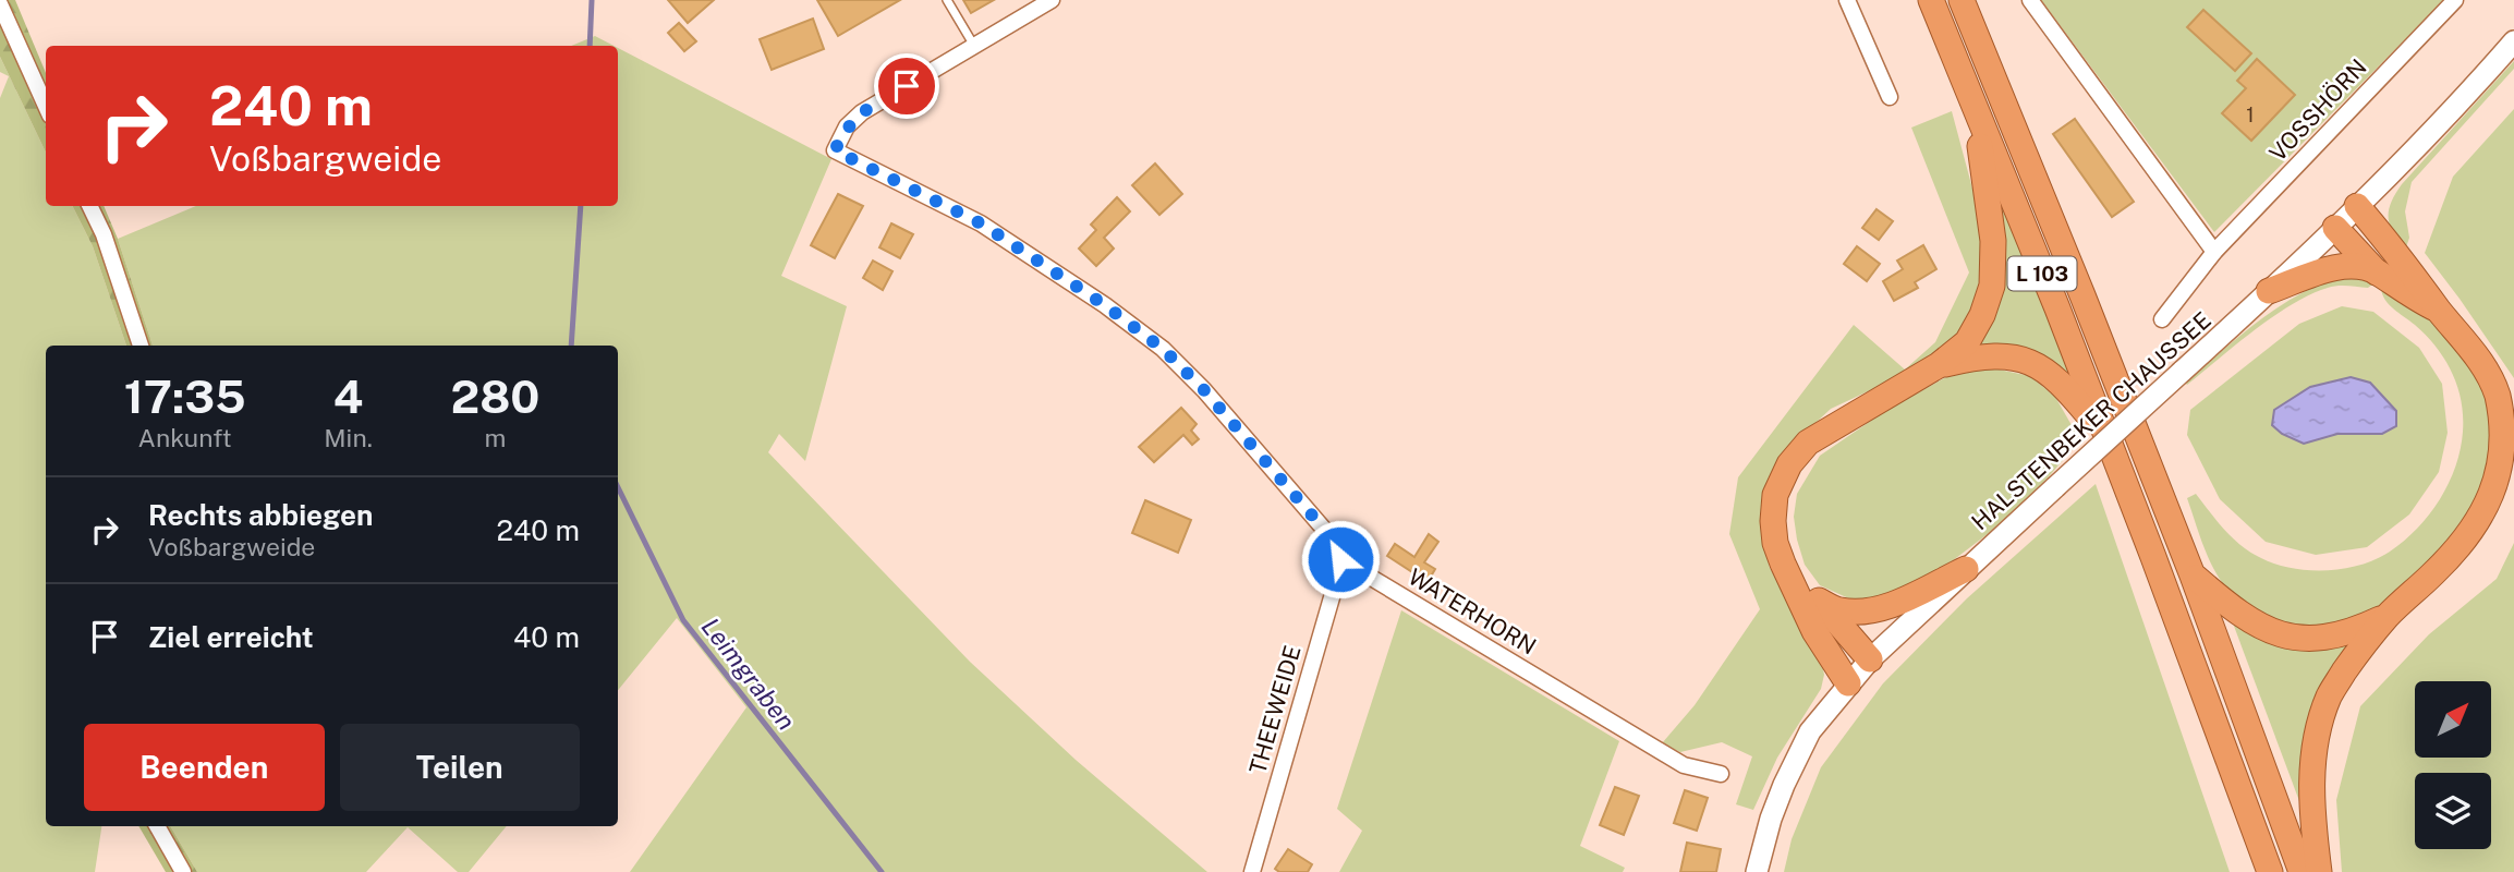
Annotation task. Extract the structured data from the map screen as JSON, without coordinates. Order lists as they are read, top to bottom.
{
  "streets": {
    "highway": ["L 103"],
    "main road": ["HALSTENBEKER CHAUSSEE"],
    "street": ["VOSSHÖRN", "WATERHORN", "THEEWEIDE"]
  },
  "crossings": [
    ["L 103", "HALSTENBEKER CHAUSSEE"],
    ["WATERHORN", "THEEWEIDE"]
  ],
  "water": ["Leimgraben"],
  "house_numbers": ["1"],
  "north": "top right",
  "page": {
    "turn": ["240 m", "Voßbargweide"],
    "eta": [
      "17:35",
      "Ankunft",
      "4",
      "Min.",
      "280",
      "m"
    ],
    "list": [
      {
        "name": "Rechts abbiegen",
        "note": "Voßbargweide",
        "value": "240 m"
      },
      {
        "name": "Ziel erreicht",
        "value": "40 m"
      }
    ],
    "buttons": ["Beenden", "Teilen"]
  }
}
